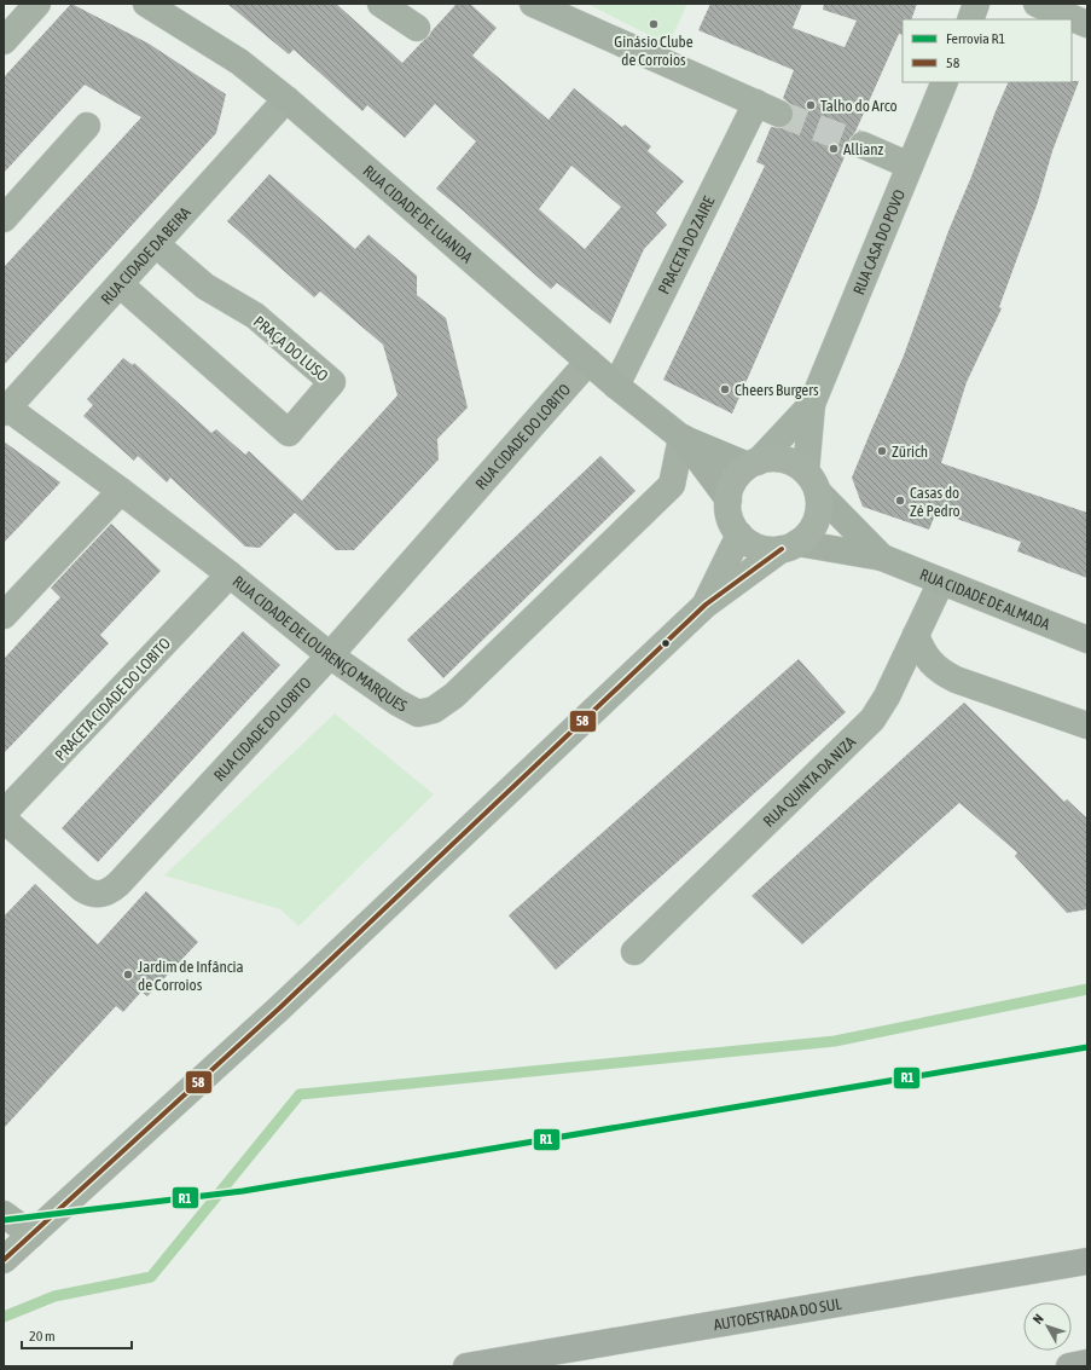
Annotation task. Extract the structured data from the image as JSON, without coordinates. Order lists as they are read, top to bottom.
{
  "streets": {
    "highway": ["AUTOESTRADA DO SUL"],
    "main road": ["RUA CIDADE DE LUANDA", "RUA CIDADE DE ALMADA"],
    "street": [
      "RUA CASA DO POVO",
      "PRACETA DO ZAIRE",
      "RUA CIDADE DA BEIRA",
      "PRAÇA DO LUSO",
      "RUA CIDADE DO LOBITO",
      "RUA CIDADE DE LOURENÇO MARQUES",
      "PRACETA CIDADE DO LOBITO",
      "RUA QUINTA DA NIZA"
    ]
  },
  "crossings": [
    ["RUA CIDADE DE LUANDA", "RUA CASA DO POVO"],
    ["RUA CIDADE DE LUANDA", "PRACETA DO ZAIRE"],
    ["RUA CIDADE DE LUANDA", "RUA CIDADE DA BEIRA"],
    ["RUA CIDADE DE LUANDA", "RUA CIDADE DO LOBITO"],
    ["RUA CIDADE DE LUANDA", "RUA CIDADE DE ALMADA"],
    ["RUA CIDADE DE LUANDA", "RUA CIDADE DE LOURENÇO MARQUES"],
    ["RUA CASA DO POVO", "RUA CIDADE DE ALMADA"],
    ["RUA CIDADE DA BEIRA", "PRAÇA DO LUSO"],
    ["RUA CIDADE DA BEIRA", "RUA CIDADE DE LOURENÇO MARQUES"],
    ["RUA CIDADE DO LOBITO", "RUA CIDADE DE LOURENÇO MARQUES"],
    ["RUA CIDADE DO LOBITO", "PRACETA CIDADE DO LOBITO"],
    ["RUA CIDADE DE ALMADA", "RUA QUINTA DA NIZA"],
    ["RUA CIDADE DE LOURENÇO MARQUES", "PRACETA CIDADE DO LOBITO"]
  ],
  "places": [
    "Ginásio Clube de Corroios",
    "Talho do Arco",
    "Allianz",
    "Cheers Burgers",
    "Zürich",
    "Casas do Zé Pedro",
    "Jardim de Infância de Corroios"
  ],
  "lines": ["transit line 58", "rail line R1"],
  "legend": ["Ferrovia R1", "58"],
  "scale_bar": "20 m",
  "north": "top left"
}
